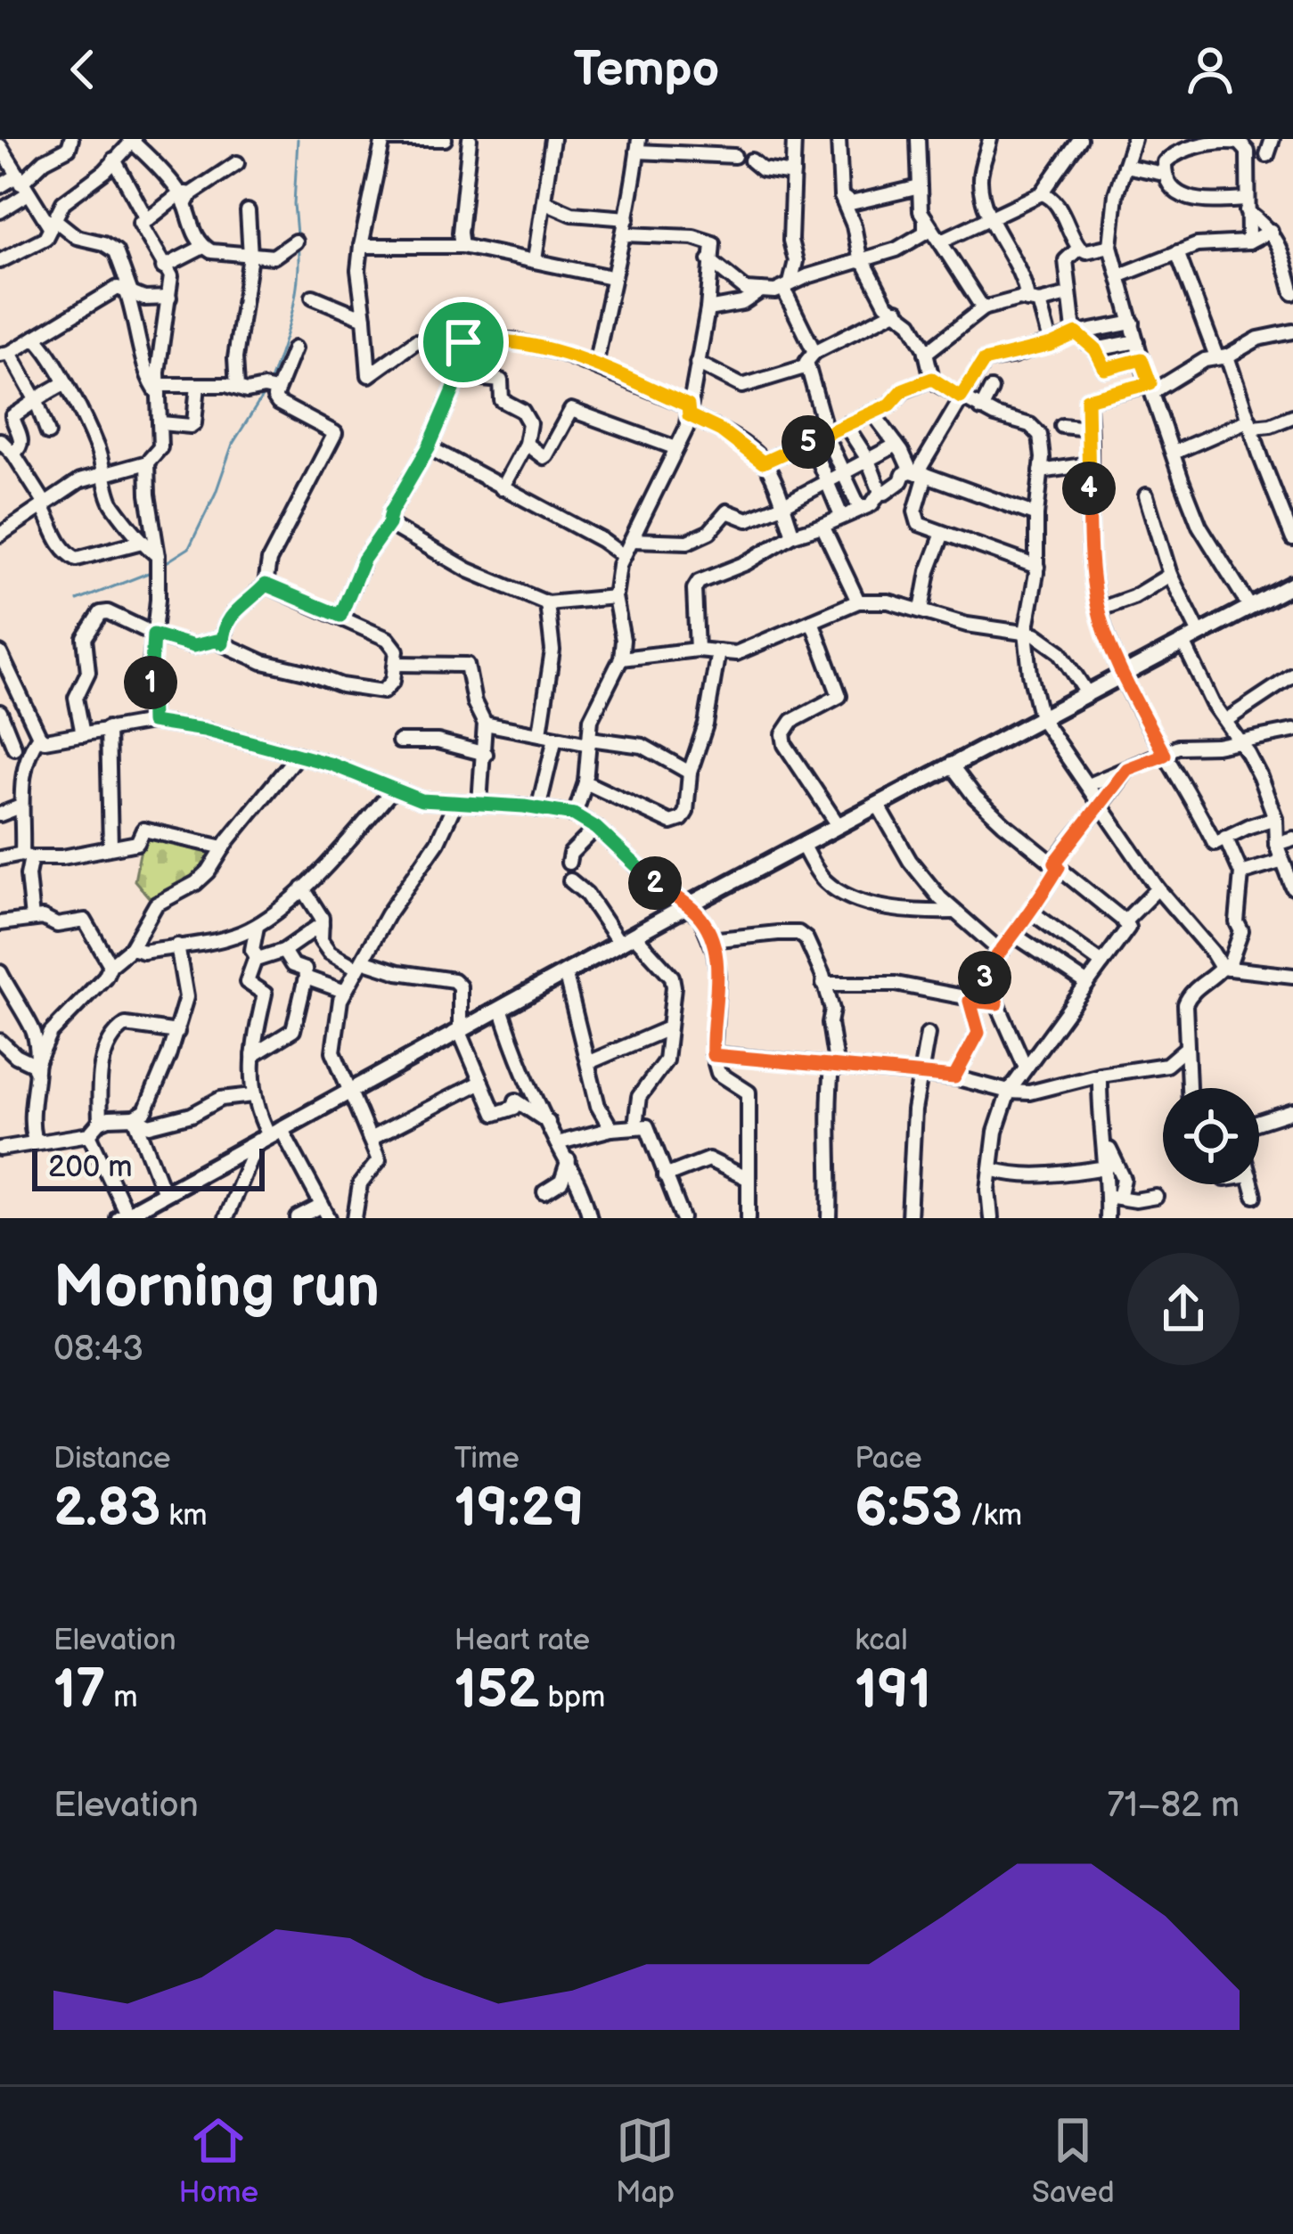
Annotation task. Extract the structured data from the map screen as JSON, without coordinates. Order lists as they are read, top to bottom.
{
  "scale_bar": "200 m",
  "page": {
    "header": "Tempo",
    "pins": [
      "5",
      "4",
      "1",
      "2",
      "3"
    ],
    "scale": "200 m",
    "heading": ["Morning run", "08:43"],
    "stats": [
      ["Distance", "2.83 km"],
      ["Time", "19:29"],
      ["Pace", "6:53 /km"],
      ["Elevation", "17 m"],
      ["Heart rate", "152 bpm"],
      ["kcal", "191"]
    ],
    "chart": ["Elevation", "71–82 m"],
    "tabs": ["Home", "Map", "Saved"]
  }
}
